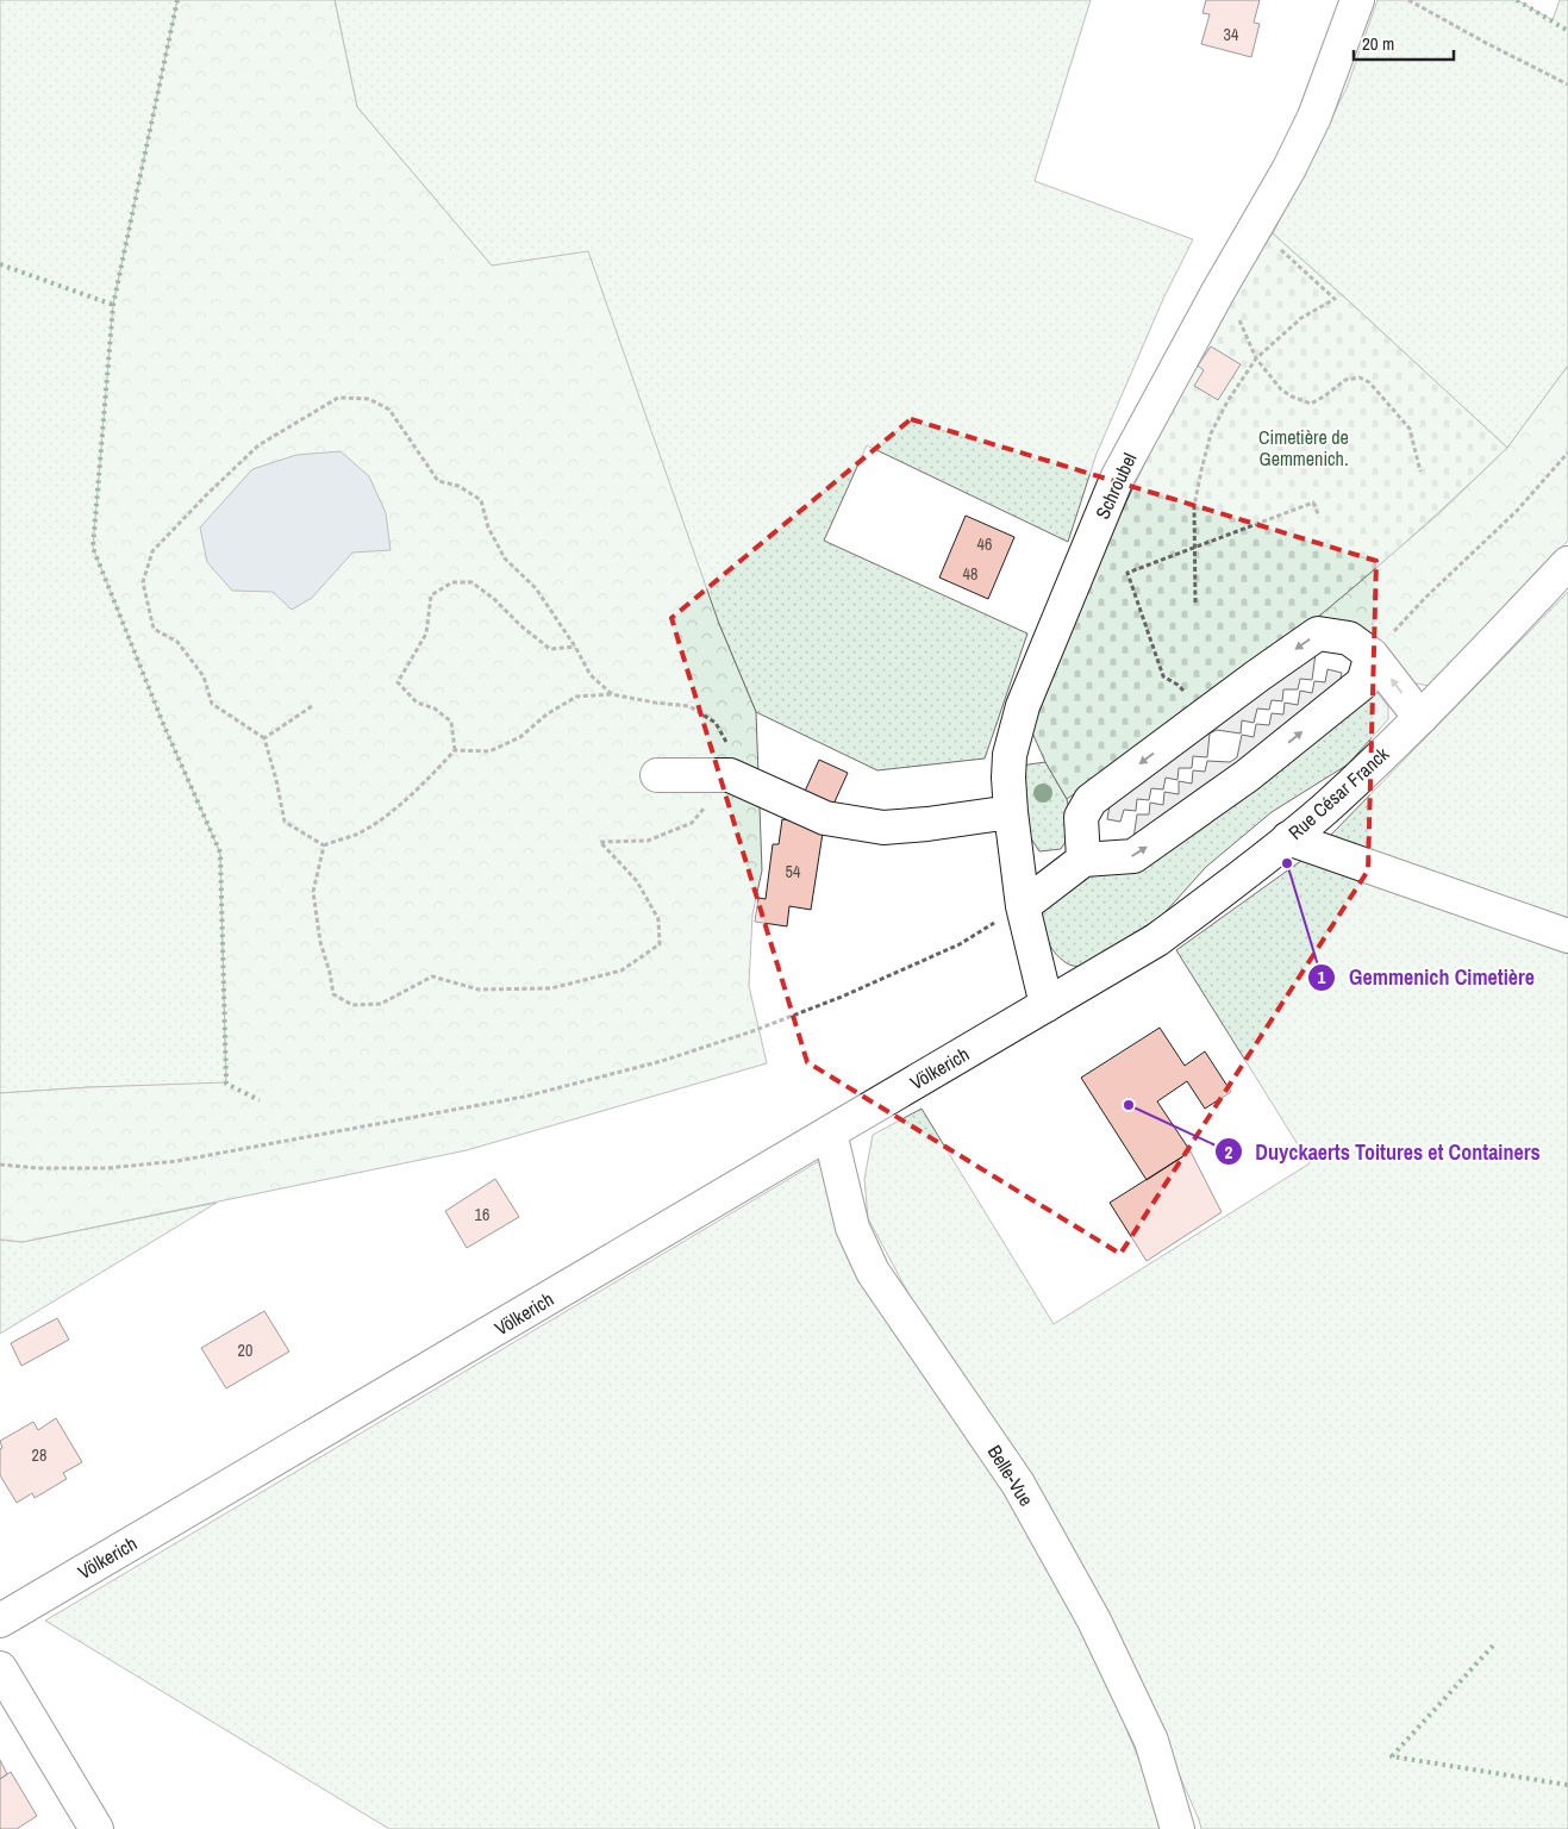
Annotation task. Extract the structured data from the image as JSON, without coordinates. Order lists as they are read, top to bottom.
{
  "streets": {
    "street": [
      "Schroubel",
      "Rue César Franck",
      "Völkerich",
      "Belle-Vue"
    ]
  },
  "crossings": [
    ["Schroubel", "Rue César Franck"],
    ["Schroubel", "Völkerich"],
    ["Rue César Franck", "Völkerich"],
    ["Völkerich", "Belle-Vue"]
  ],
  "parks": ["Cimetière de Gemmenich."],
  "places": ["Gemmenich Cimetière", "Duyckaerts Toitures et Containers"],
  "house_numbers": [
    "34",
    "46",
    "48",
    "54",
    "16",
    "20",
    "28"
  ],
  "scale_bar": "20 m"
}
